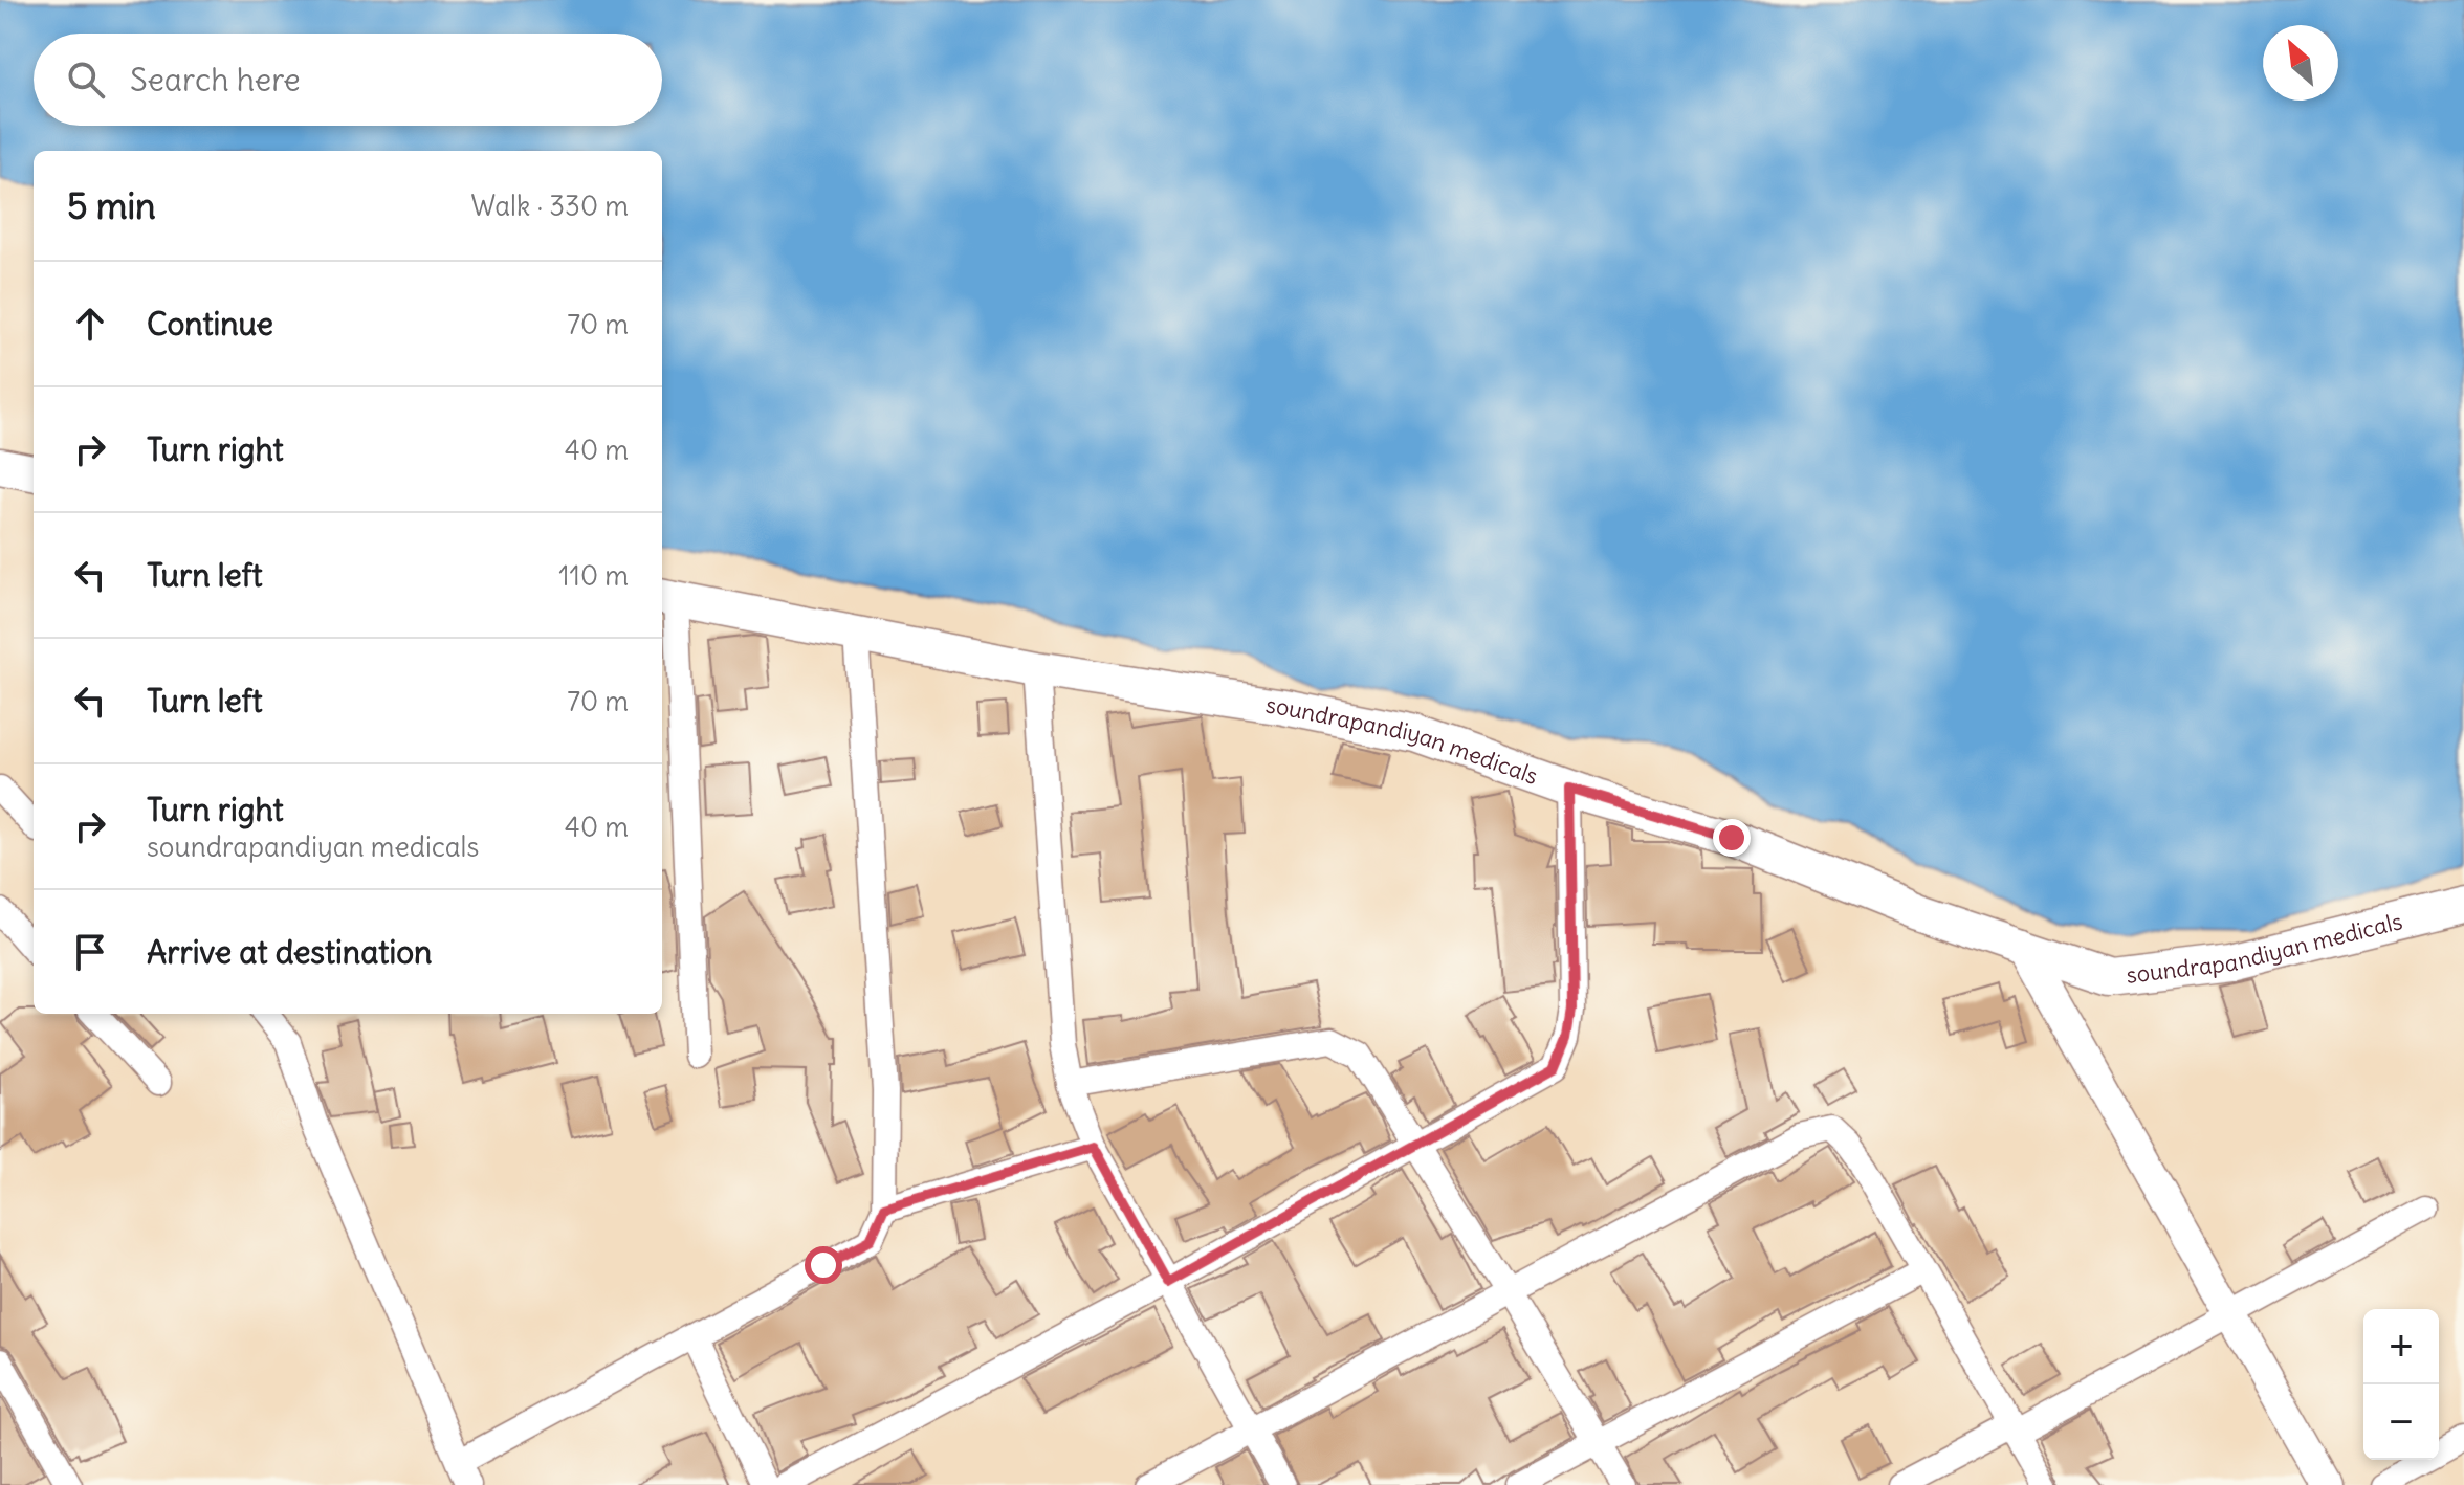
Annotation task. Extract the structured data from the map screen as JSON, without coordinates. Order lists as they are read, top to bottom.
{
  "streets": {
    "main road": ["soundrapandiyan medicals"]
  },
  "north": "top left",
  "page": {
    "search": "Search here",
    "heading": ["5 min", "Walk · 330 m"],
    "list": [
      ["Continue", "70 m"],
      ["Turn right", "40 m"],
      ["Turn left", "110 m"],
      ["Turn left", "70 m"],
      ["Turn right", "soundrapandiyan medicals", "40 m"],
      "Arrive at destination"
    ],
    "map_buttons": ["+", "−"]
  }
}
